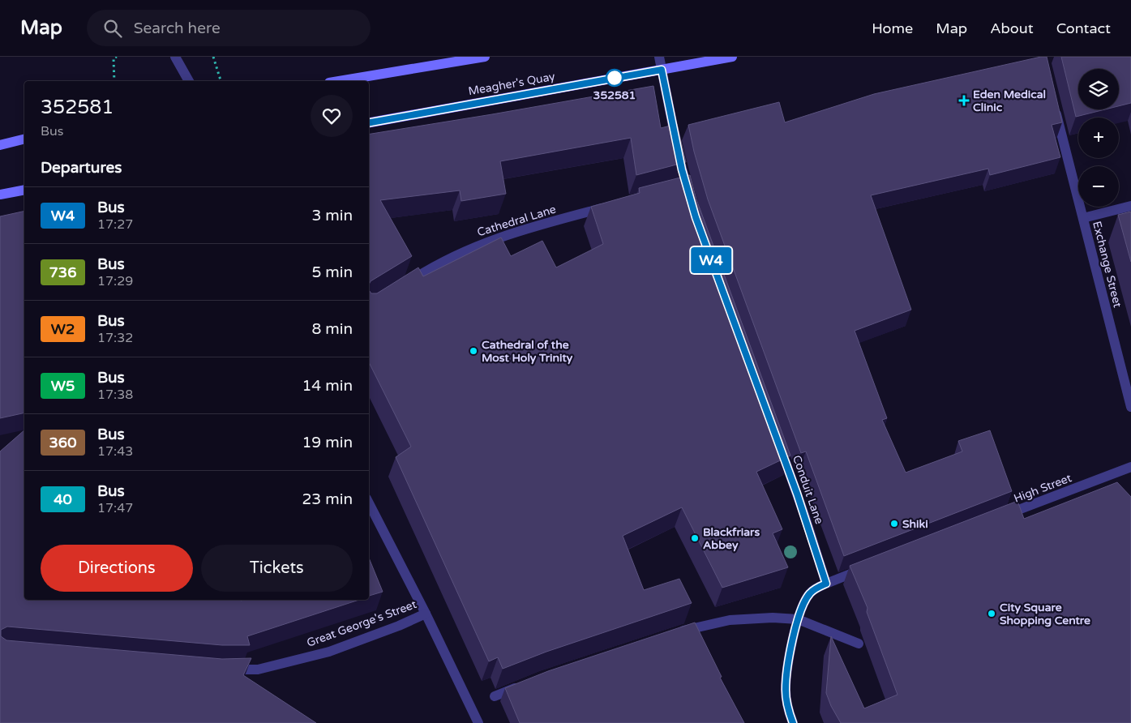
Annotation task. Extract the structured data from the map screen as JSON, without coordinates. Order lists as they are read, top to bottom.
{
  "streets": {
    "main road": ["Meagher's Quay"],
    "street": [
      "Cathedral Lane",
      "Exchange Street",
      "High Street",
      "Conduit Lane",
      "Great George's Street"
    ]
  },
  "places": {
    "other": [
      "352581",
      "Cathedral of the Most Holy Trinity",
      "Shiki",
      "Blackfriars Abbey",
      "City Square Shopping Centre"
    ],
    "health": ["Eden Medical Clinic"]
  },
  "lines": ["bus line W4"],
  "page": {
    "header": "Map",
    "search": "Search here",
    "nav": [
      "Home",
      "Map",
      "About",
      "Contact"
    ],
    "on_map": "W4",
    "map_buttons": ["+", "−"],
    "heading": [
      ["352581", "Bus"],
      "Departures"
    ],
    "list": [
      {
        "mark": "W4",
        "name": "Bus",
        "note": "17:27",
        "value": "3 min"
      },
      {
        "mark": "736",
        "name": "Bus",
        "note": "17:29",
        "value": "5 min"
      },
      {
        "mark": "W2",
        "name": "Bus",
        "note": "17:32",
        "value": "8 min"
      },
      {
        "mark": "W5",
        "name": "Bus",
        "note": "17:38",
        "value": "14 min"
      },
      {
        "mark": "360",
        "name": "Bus",
        "note": "17:43",
        "value": "19 min"
      },
      {
        "mark": "40",
        "name": "Bus",
        "note": "17:47",
        "value": "23 min"
      }
    ],
    "buttons": ["Directions", "Tickets"]
  }
}
